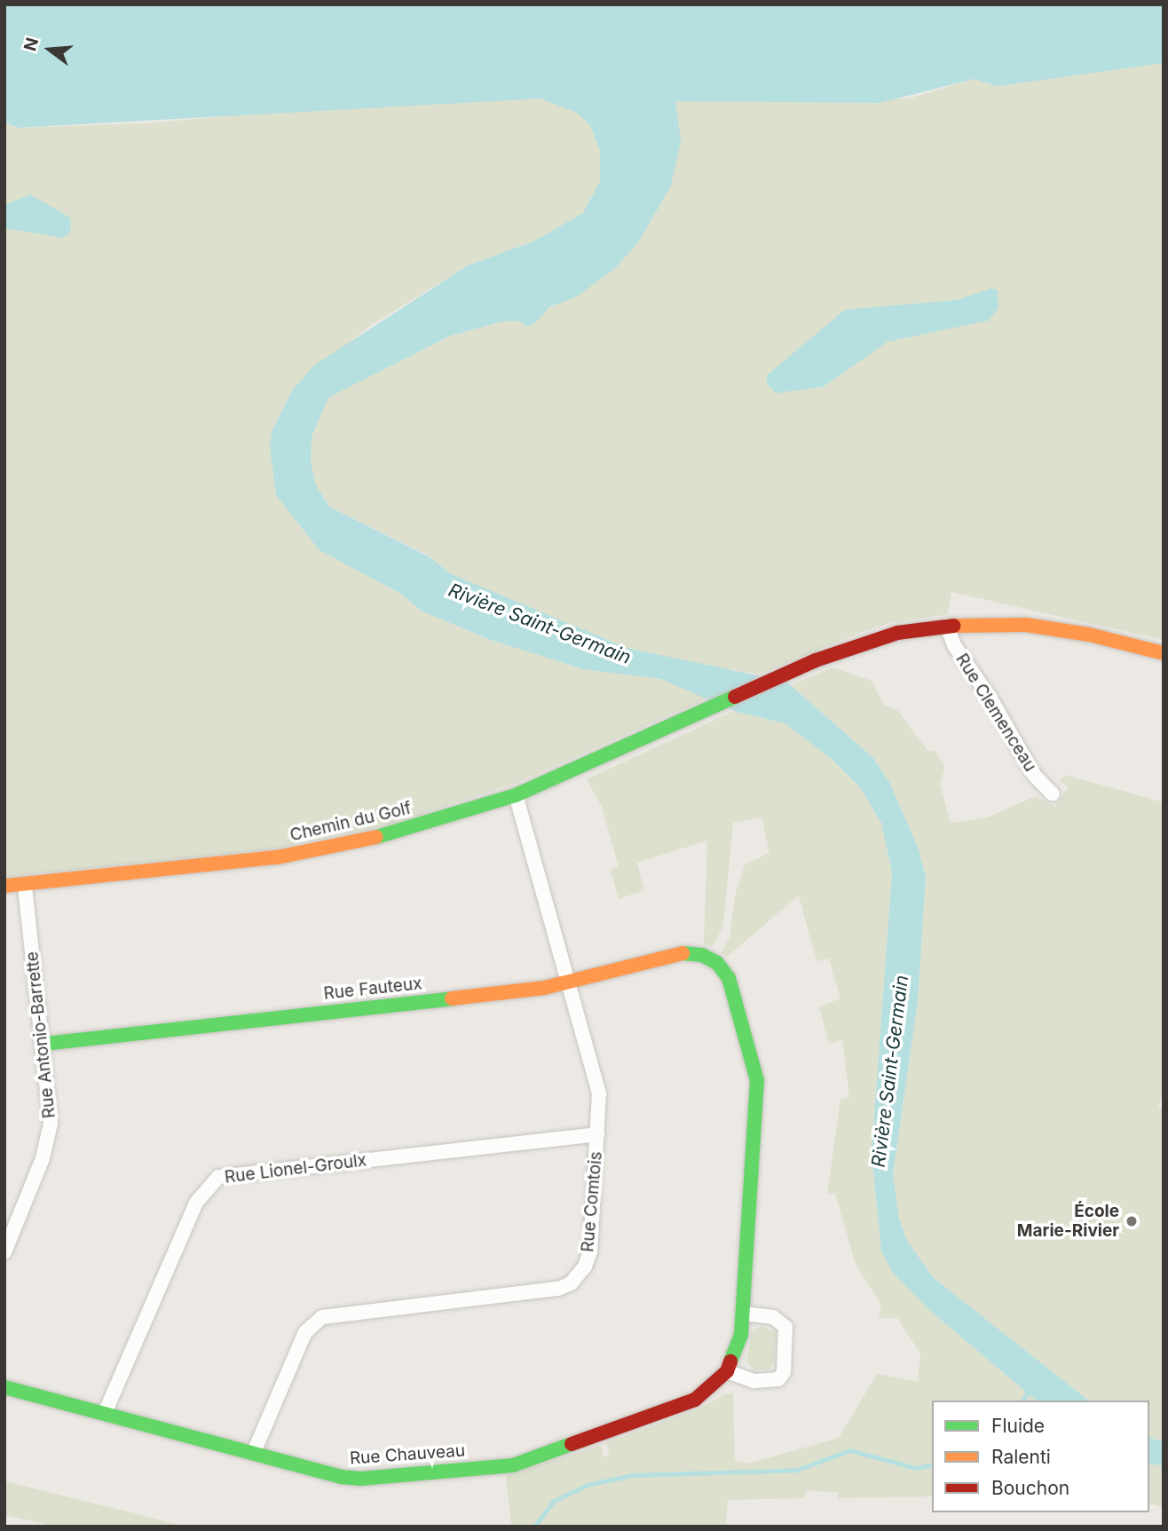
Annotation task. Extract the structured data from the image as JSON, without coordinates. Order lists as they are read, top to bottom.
{
  "streets": {
    "street": [
      "Rue Clemenceau",
      "Chemin du Golf",
      "Rue Fauteux",
      "Rue Antonio-Barrette",
      "Rue Lionel-Groulx",
      "Rue Comtois",
      "Rue Chauveau"
    ]
  },
  "crossings": [
    ["Rue Clemenceau", "Chemin du Golf"],
    ["Chemin du Golf", "Rue Antonio-Barrette"],
    ["Chemin du Golf", "Rue Comtois"],
    ["Rue Fauteux", "Rue Antonio-Barrette"],
    ["Rue Fauteux", "Rue Comtois"],
    ["Rue Fauteux", "Rue Chauveau"],
    ["Rue Lionel-Groulx", "Rue Comtois"],
    ["Rue Lionel-Groulx", "Rue Chauveau"],
    ["Rue Comtois", "Rue Chauveau"]
  ],
  "water": ["Rivière Saint-Germain"],
  "places": ["École Marie-Rivier"],
  "legend": ["Fluide", "Ralenti", "Bouchon"],
  "north": "left"
}
